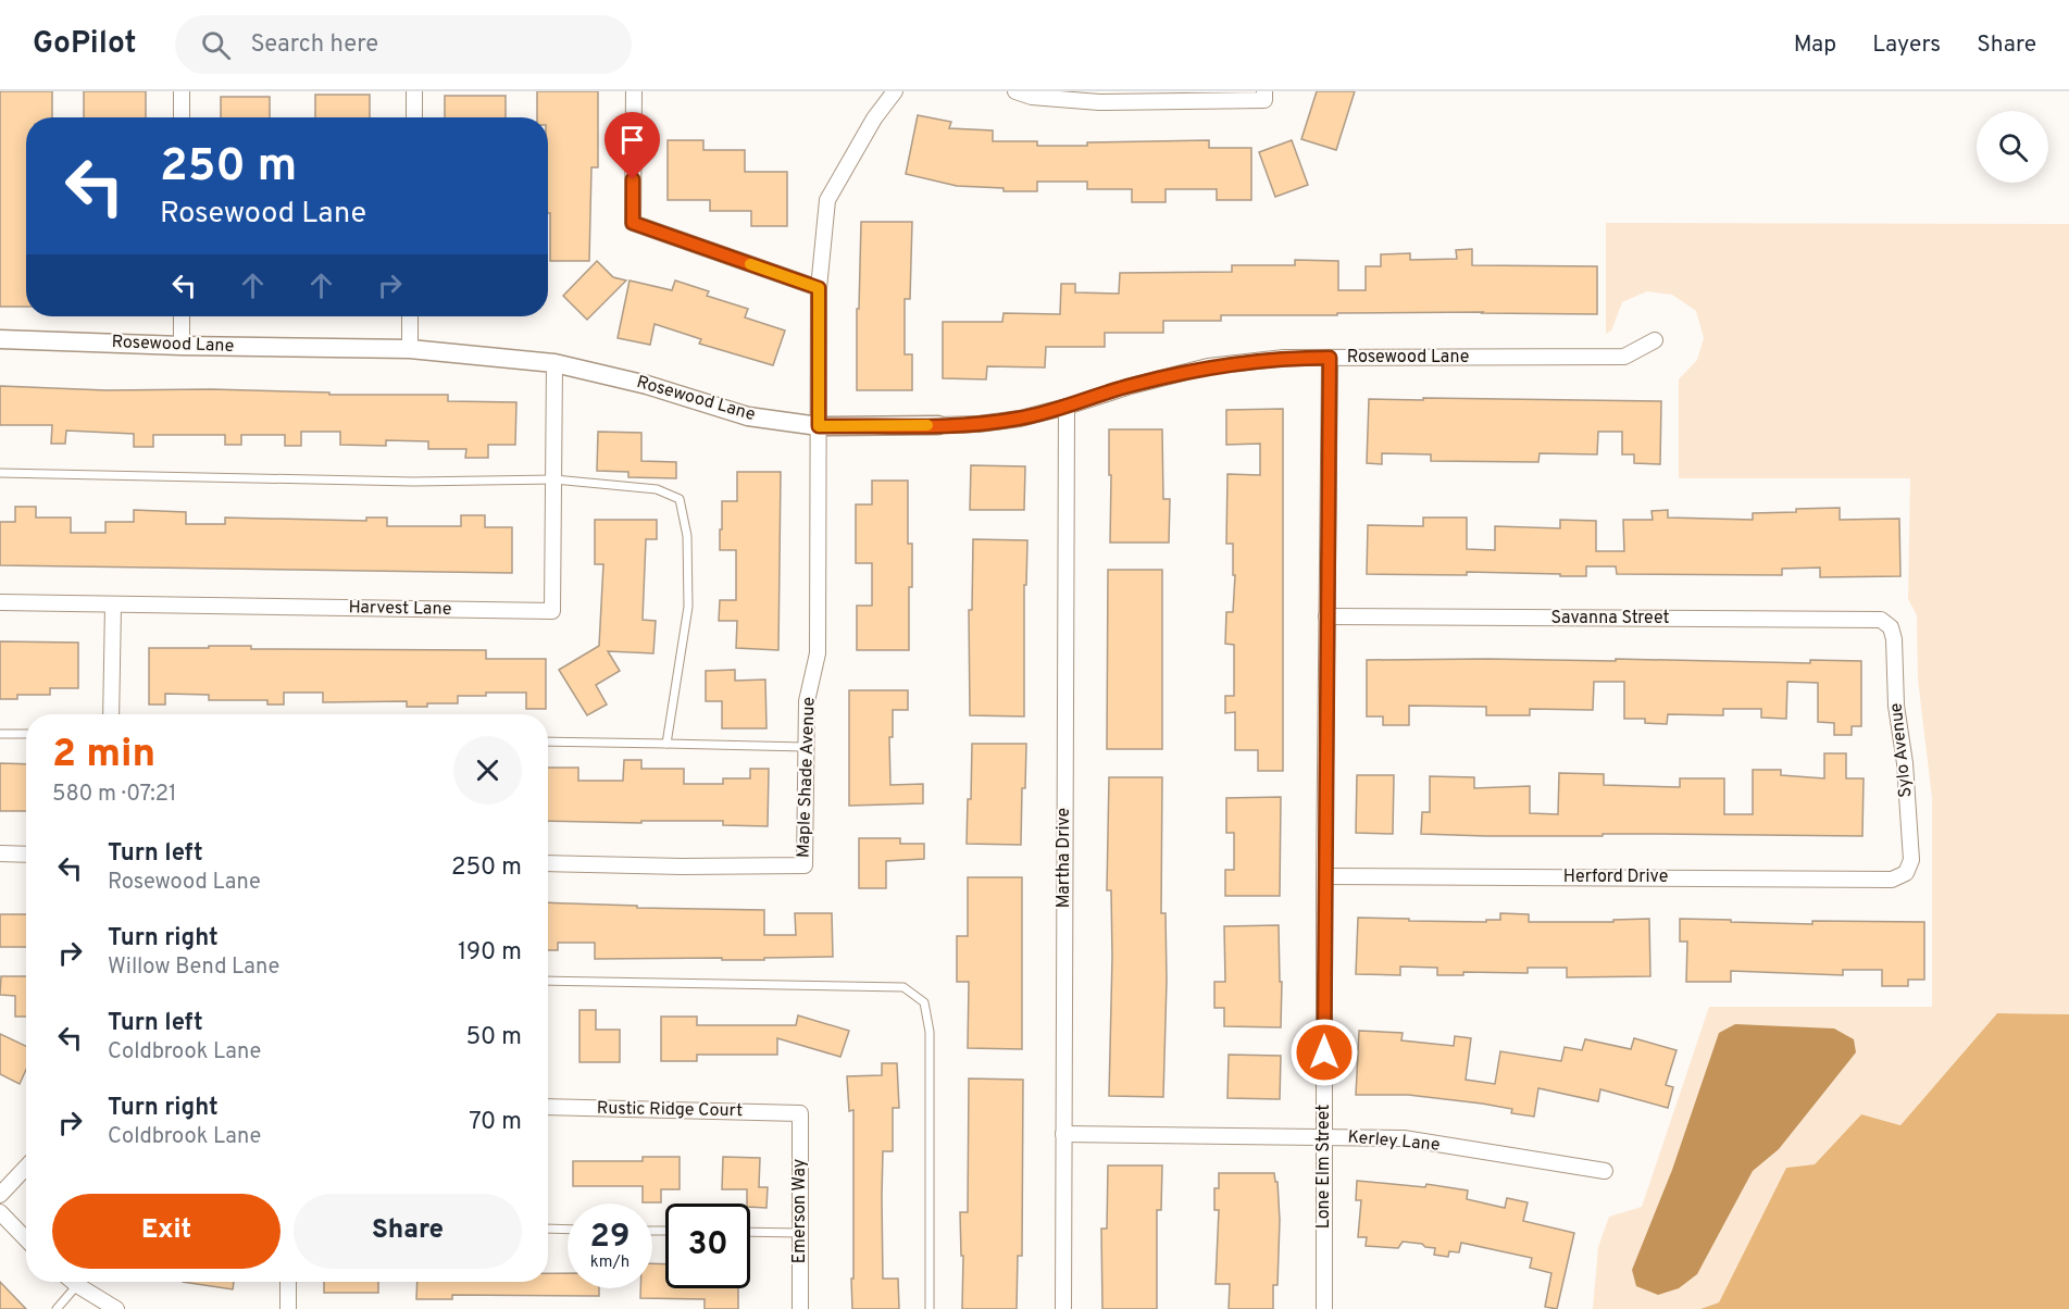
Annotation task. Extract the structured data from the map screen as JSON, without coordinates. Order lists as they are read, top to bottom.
{
  "streets": {
    "street": [
      "Rosewood Lane",
      "Harvest Lane",
      "Savanna Street",
      "Sylo Avenue",
      "Maple Shade Avenue",
      "Martha Drive",
      "Herford Drive",
      "Rustic Ridge Court",
      "Kerley Lane",
      "Lone Elm Street",
      "Emerson Way"
    ]
  },
  "crossings": [
    ["Rosewood Lane", "Harvest Lane"],
    ["Rosewood Lane", "Maple Shade Avenue"],
    ["Rosewood Lane", "Martha Drive"],
    ["Rosewood Lane", "Lone Elm Street"],
    ["Savanna Street", "Sylo Avenue"],
    ["Savanna Street", "Lone Elm Street"],
    ["Sylo Avenue", "Herford Drive"],
    ["Martha Drive", "Kerley Lane"],
    ["Herford Drive", "Lone Elm Street"],
    ["Rustic Ridge Court", "Emerson Way"],
    ["Kerley Lane", "Lone Elm Street"]
  ],
  "page": {
    "header": "GoPilot",
    "search": "Search here",
    "nav": ["Map", "Layers", "Share"],
    "turn": ["250 m", "Rosewood Lane"],
    "heading": ["2 min", "580 m · 07:21"],
    "list": [
      {
        "name": "Turn left",
        "note": "Rosewood Lane",
        "value": "250 m"
      },
      {
        "name": "Turn right",
        "note": "Willow Bend Lane",
        "value": "190 m"
      },
      {
        "name": "Turn left",
        "note": "Coldbrook Lane",
        "value": "50 m"
      },
      {
        "name": "Turn right",
        "note": "Coldbrook Lane",
        "value": "70 m"
      }
    ],
    "buttons": ["Exit", "Share"],
    "speed": "29 km/h",
    "limit": "30"
  }
}
